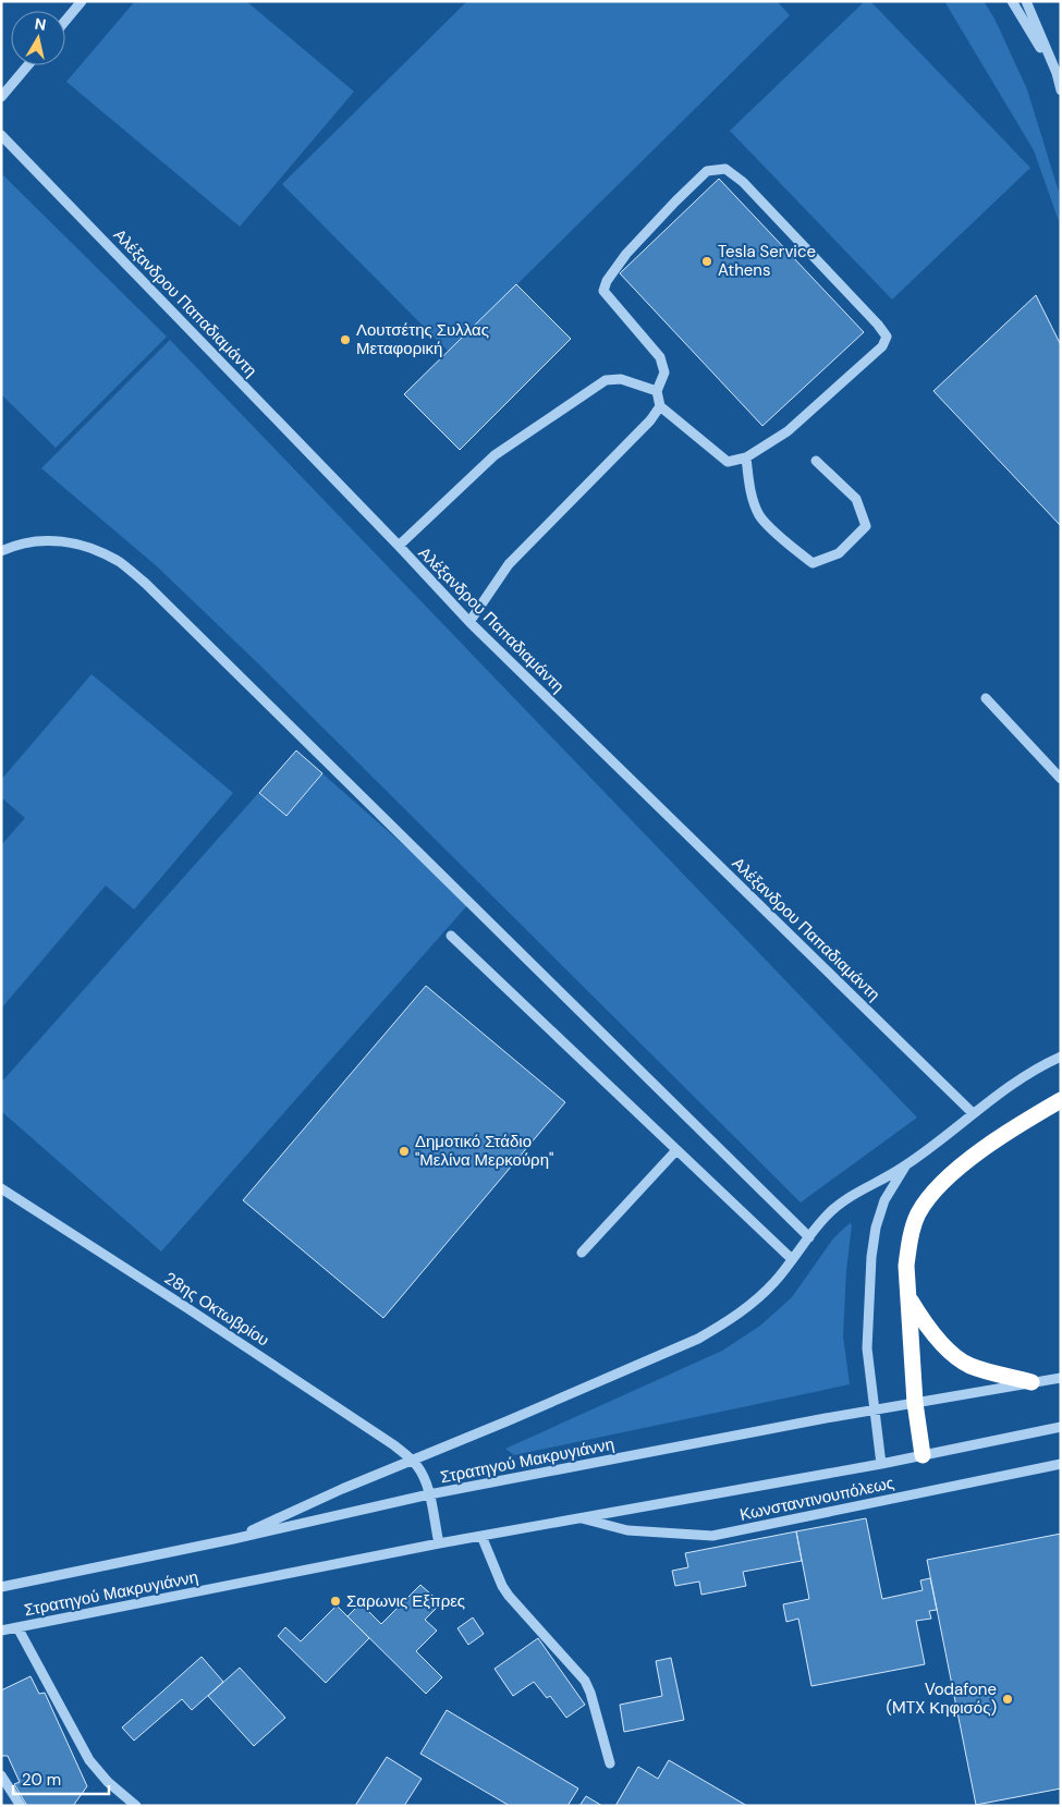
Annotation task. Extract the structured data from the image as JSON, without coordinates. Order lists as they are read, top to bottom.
{
  "streets": {
    "street": [
      "Αλέξανδρου Παπαδιαμάντη",
      "28ης Οκτωβρίου",
      "Στρατηγού Μακρυγιάννη",
      "Κωνσταντινουπόλεως"
    ]
  },
  "crossings": [
    ["Στρατηγού Μακρυγιάννη", "Κωνσταντινουπόλεως"]
  ],
  "places": [
    "Tesla Service Athens",
    "Λουτσέτης Συλλας Μεταφορική",
    "Δημοτικό Στάδιο \"Μελίνα Μερκούρη\"",
    "Σαρωνις Εξπρες",
    "Vodafone (MTX Κηφισός)"
  ],
  "scale_bar": "20 m",
  "north": "top"
}
